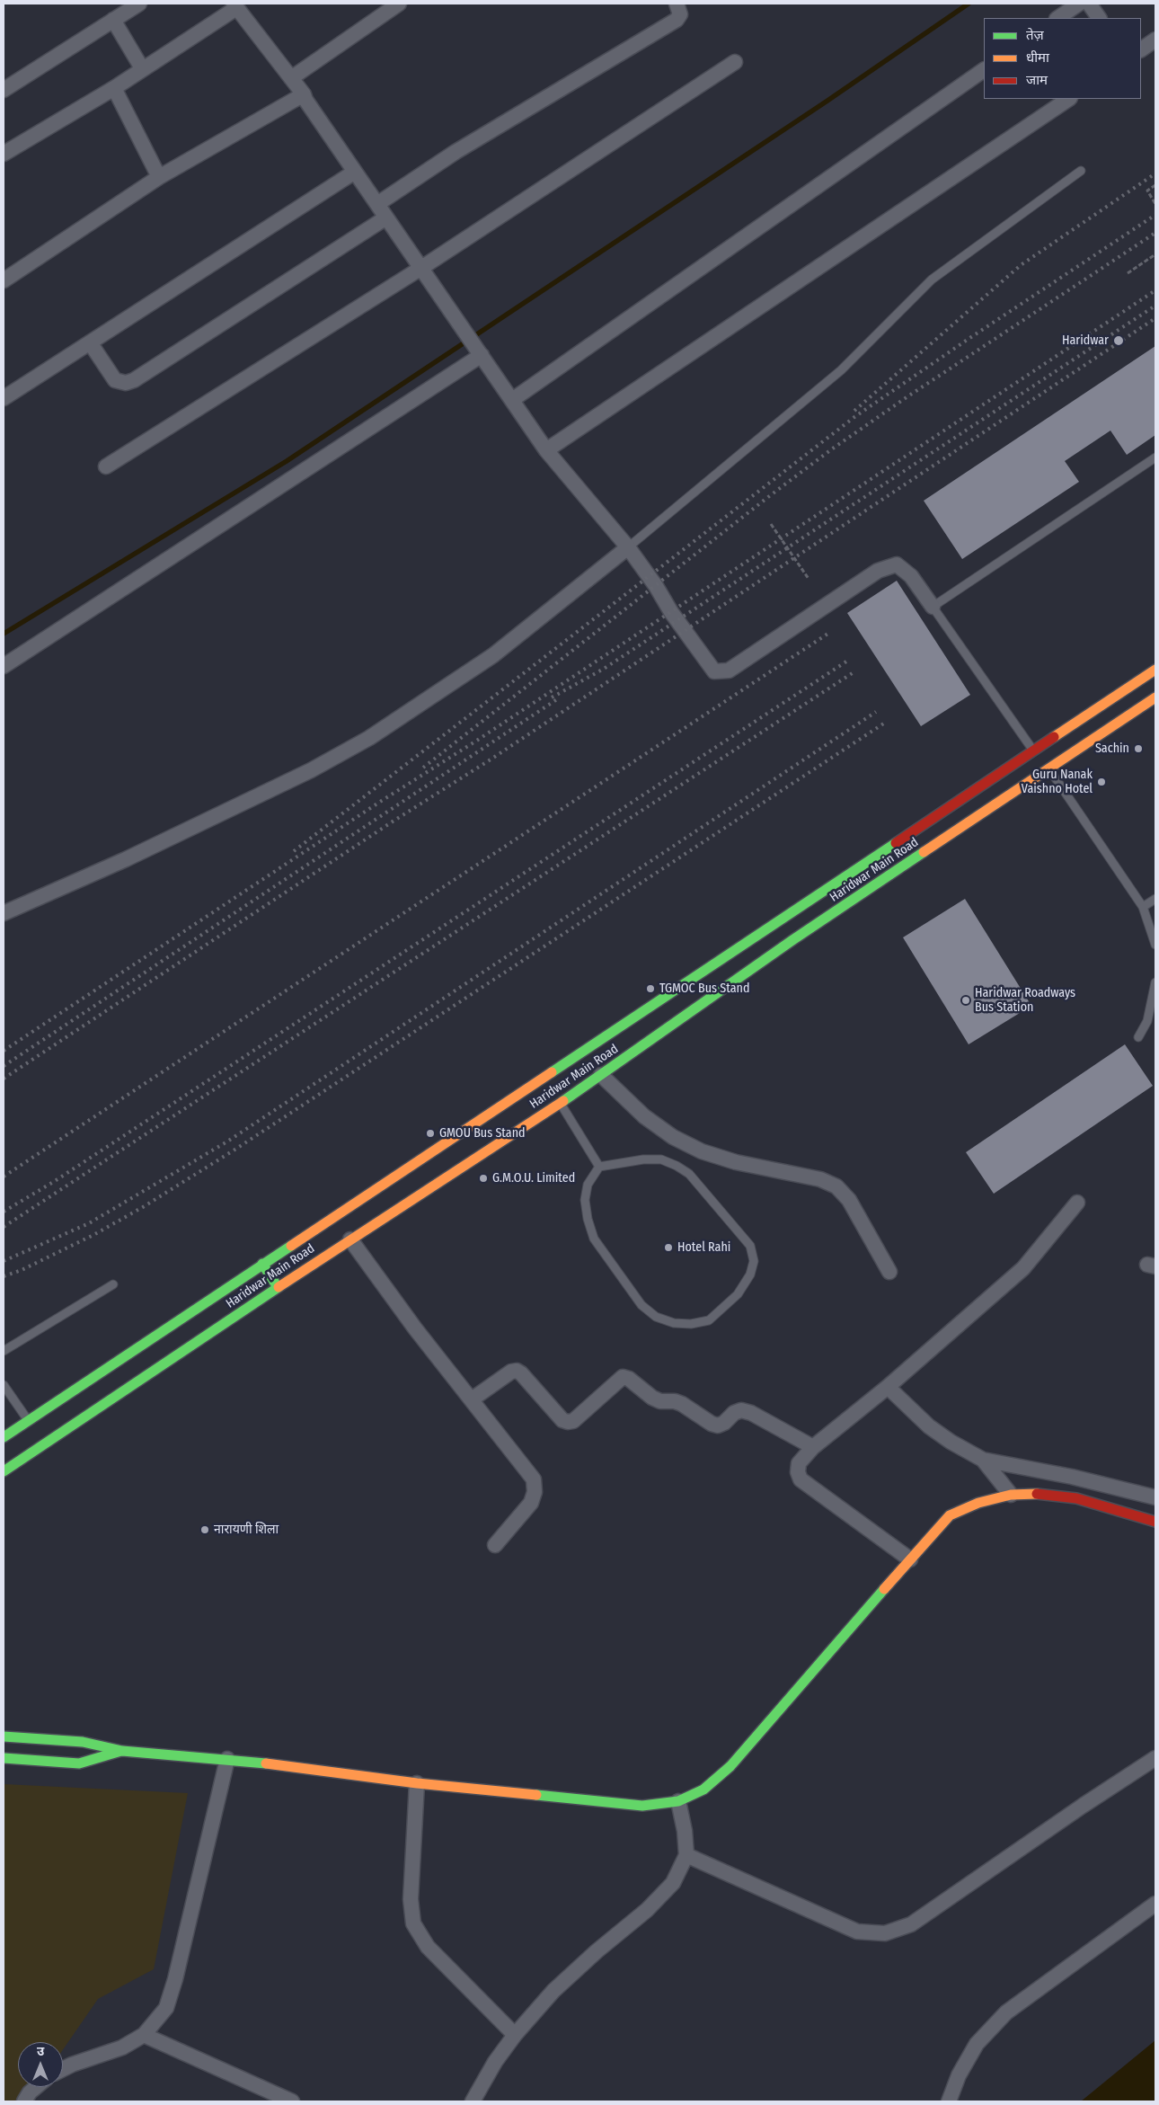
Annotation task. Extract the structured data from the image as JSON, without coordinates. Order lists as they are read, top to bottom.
{
  "streets": {
    "main road": ["Haridwar Main Road"]
  },
  "places": [
    "Haridwar",
    "Sachin",
    "Guru Nanak Vaishno Hotel",
    "TGMOC Bus Stand",
    "Haridwar Roadways Bus Station",
    "GMOU Bus Stand",
    "G.M.O.U. Limited",
    "Hotel Rahi",
    "नारायणी शिला"
  ],
  "legend": ["तेज़", "धीमा", "जाम"],
  "north": "top"
}
